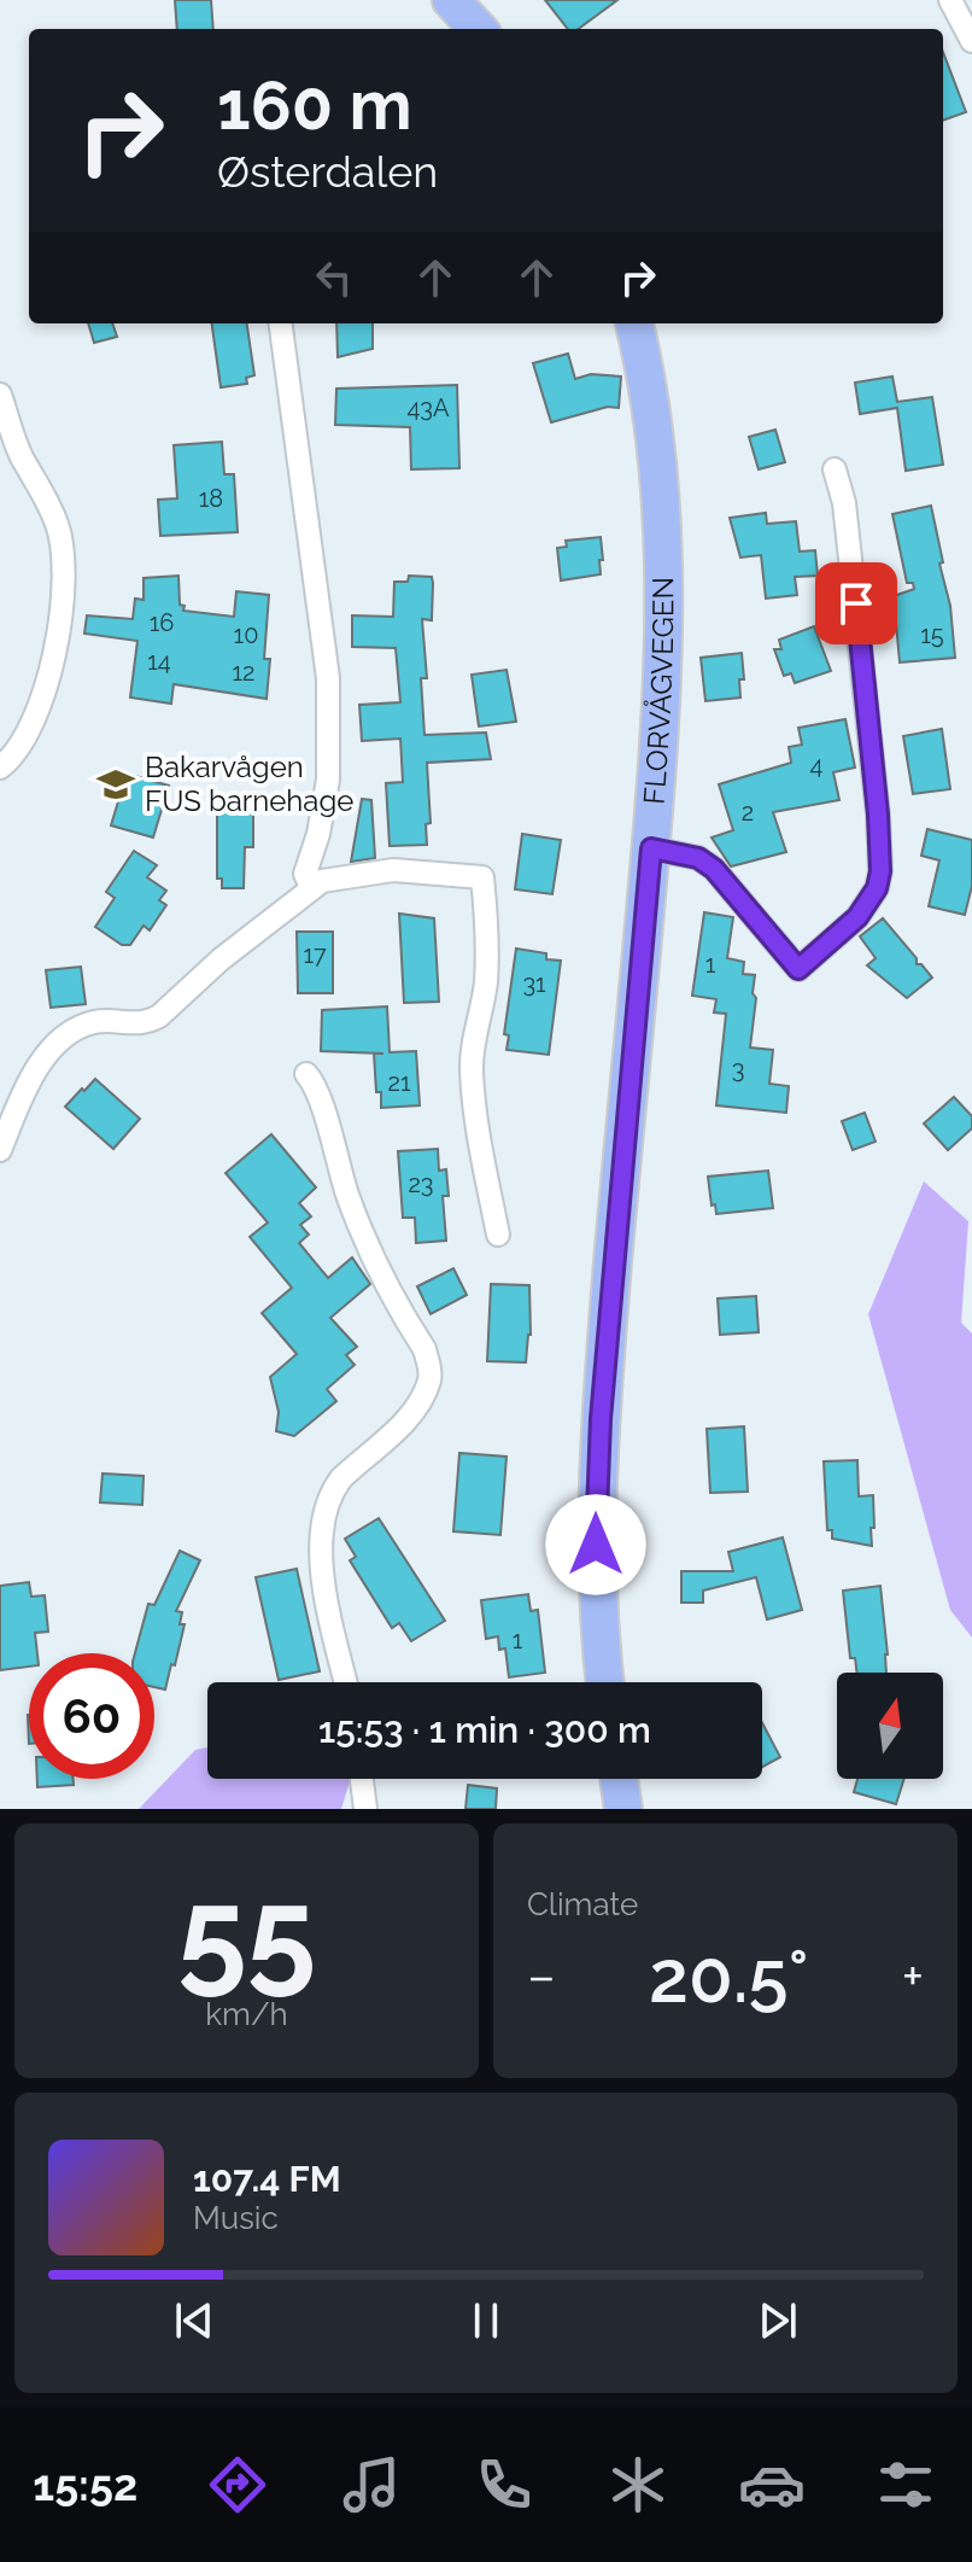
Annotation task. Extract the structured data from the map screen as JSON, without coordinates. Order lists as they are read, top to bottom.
{
  "streets": {
    "main road": ["FLORVÅGVEGEN"]
  },
  "places": {
    "school or university": ["Bakarvågen FUS barnehage"]
  },
  "house_numbers": [
    "43A",
    "18",
    "16",
    "10",
    "15",
    "14",
    "12",
    "4",
    "2",
    "17",
    "1",
    "31",
    "3",
    "21",
    "23",
    "1"
  ],
  "north": "top",
  "page": {
    "turn": ["160 m", "Østerdalen"],
    "limit": "60",
    "trip": "15:53 · 1 min · 300 m",
    "tile": [
      ["55", "km/h"],
      "Climate"
    ],
    "heat": ["−", "20.5°", "+"],
    "song": ["107.4 FM", "Music"],
    "tabs": "15:52"
  }
}
